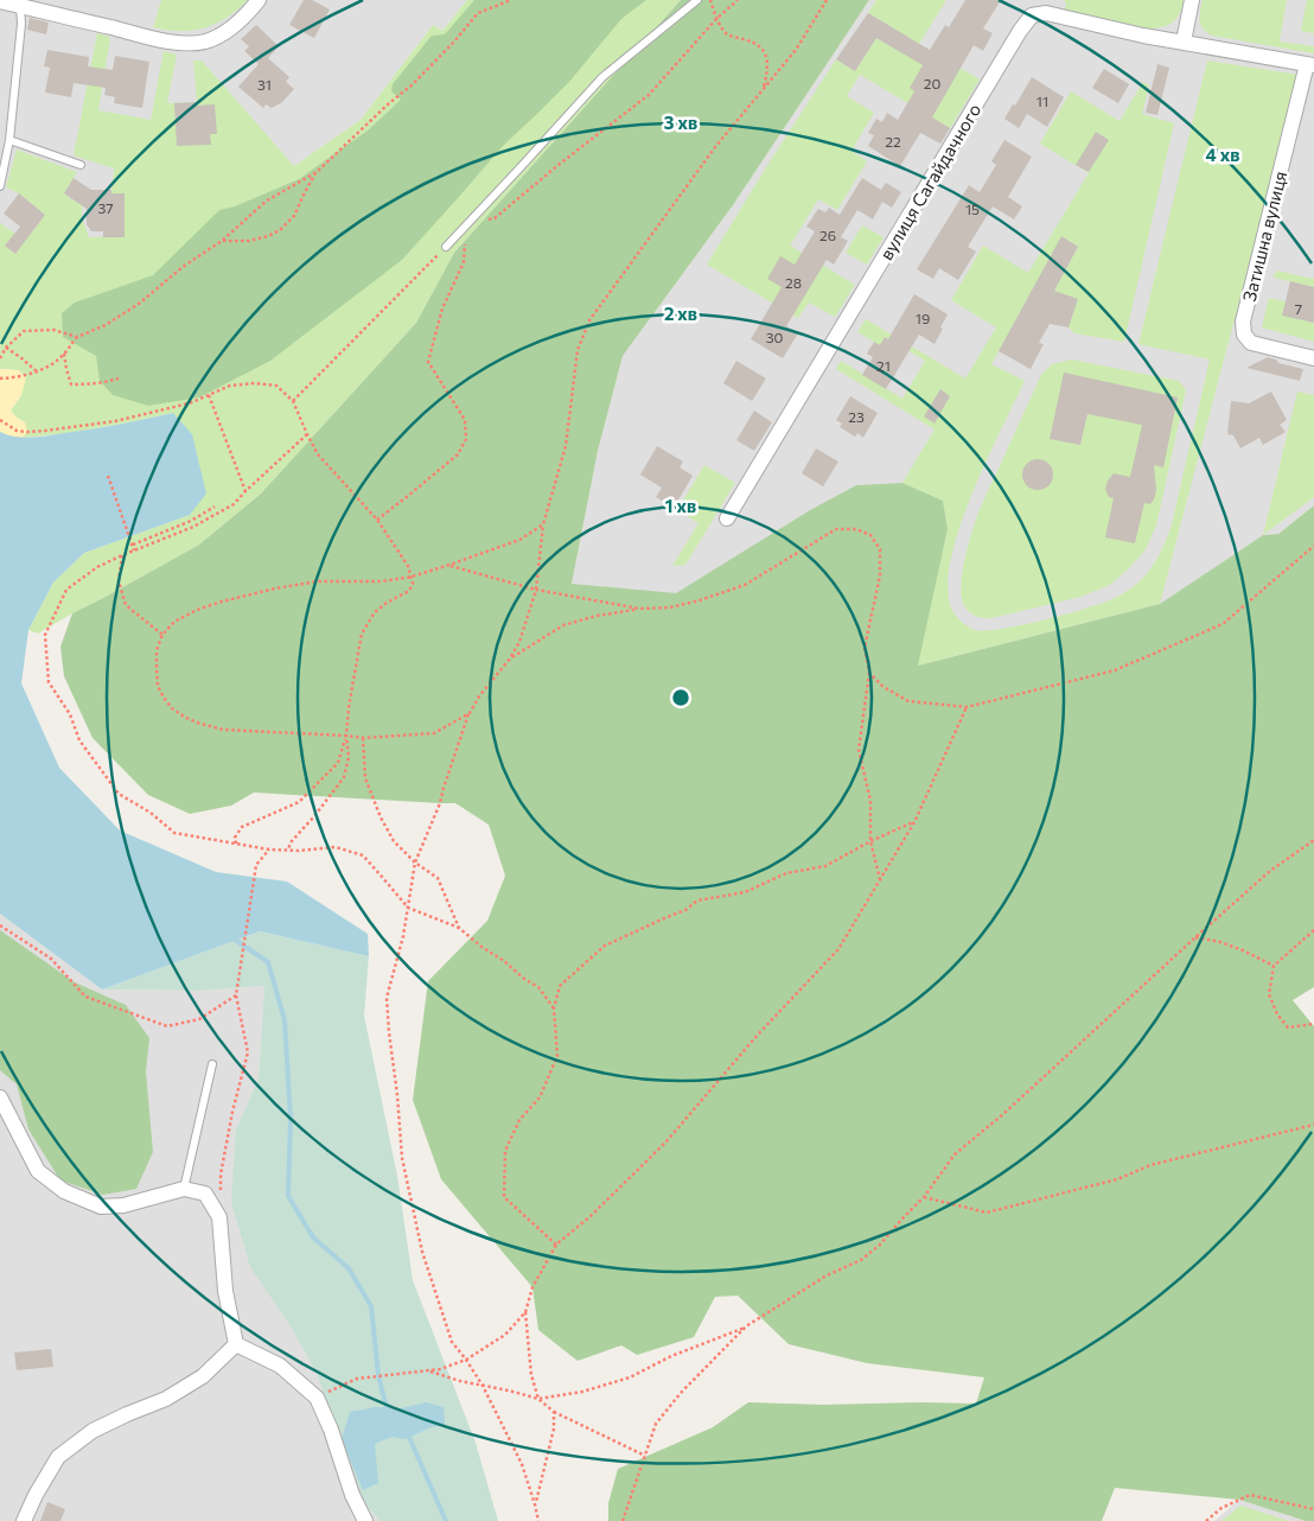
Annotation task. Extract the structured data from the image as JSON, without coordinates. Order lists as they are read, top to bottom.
{
  "streets": {
    "street": ["вулиця Сагайдачного", "Затишна вулиця"]
  },
  "house_numbers": [
    "20",
    "31",
    "11",
    "22",
    "37",
    "15",
    "26",
    "28",
    "7",
    "19",
    "30",
    "21",
    "23"
  ],
  "rings": [
    "3 хв",
    "4 хв",
    "2 хв",
    "1 хв"
  ]
}
